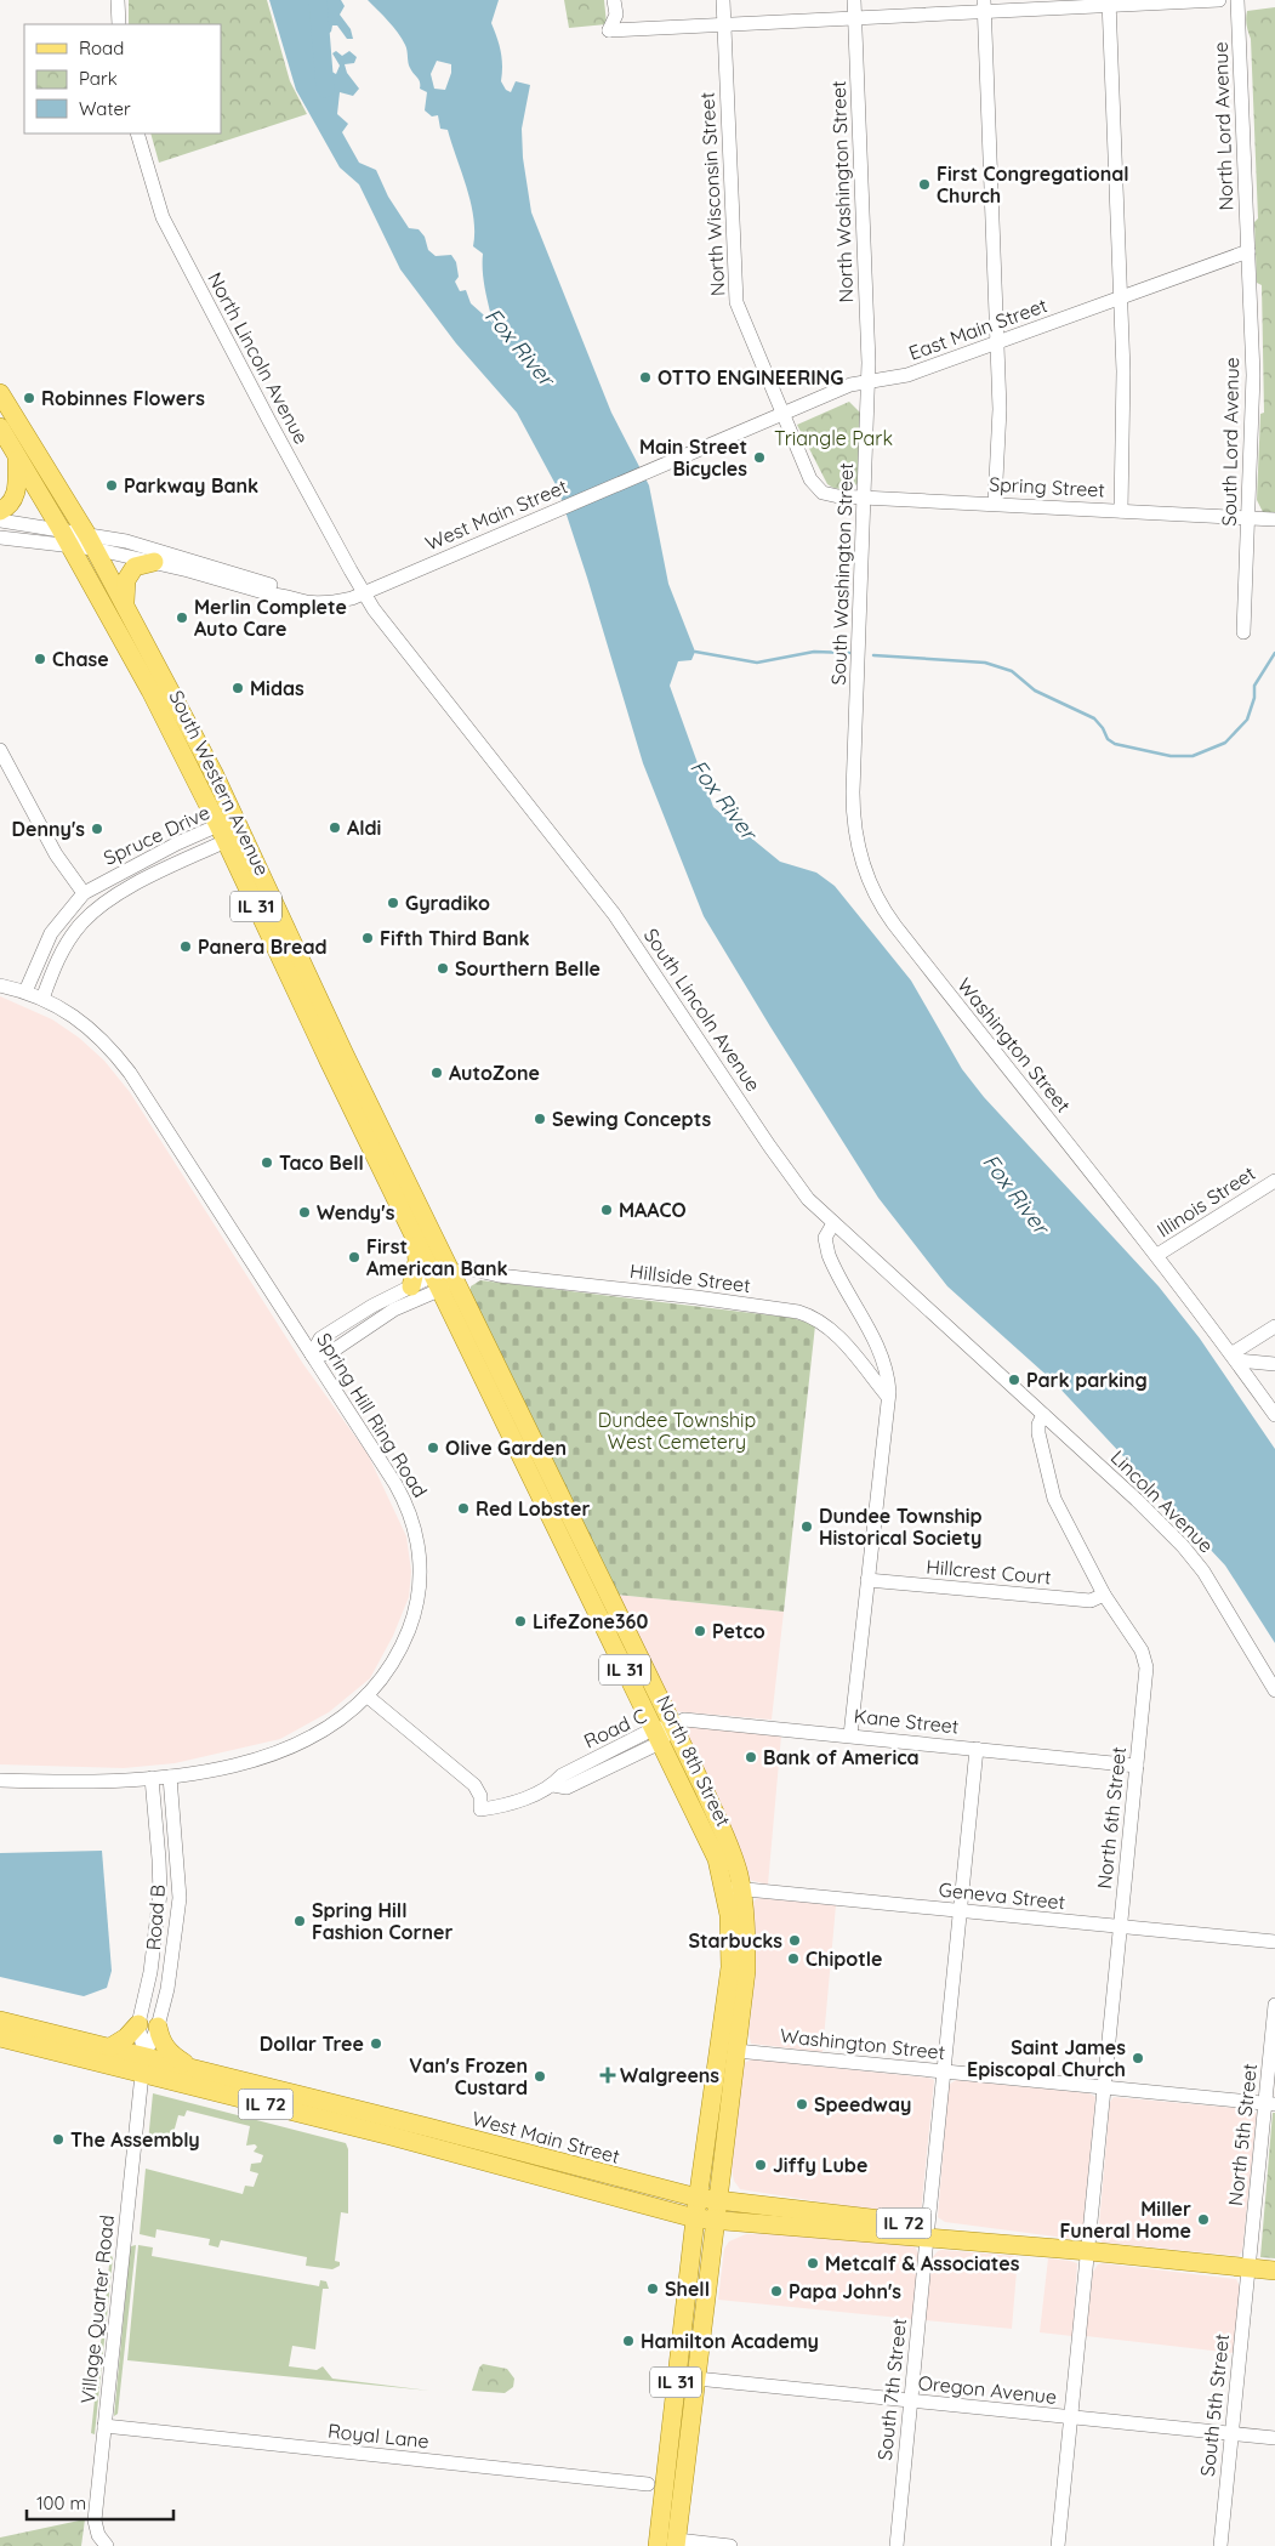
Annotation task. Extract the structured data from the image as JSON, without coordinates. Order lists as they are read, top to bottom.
{
  "streets": {
    "main road": [
      "West Main Street",
      "South Western Avenue",
      "IL 31",
      "North 8th Street",
      "IL 72"
    ],
    "street": [
      "North Lord Avenue",
      "North Washington Street",
      "North Wisconsin Street",
      "East Main Street",
      "North Lincoln Avenue",
      "South Lord Avenue",
      "Spring Street",
      "South Washington Street",
      "Spruce Drive",
      "South Lincoln Avenue",
      "Washington Street",
      "Illinois Street",
      "Hillside Street",
      "Spring Hill Ring Road",
      "Lincoln Avenue",
      "Hillcrest Court",
      "Kane Street",
      "Road C",
      "North 6th Street",
      "Geneva Street",
      "Road B",
      "North 5th Street",
      "Village Quarter Road",
      "South 7th Street",
      "Oregon Avenue",
      "South 5th Street",
      "Royal Lane"
    ]
  },
  "crossings": [
    ["North Lord Avenue", "East Main Street"],
    ["North Lord Avenue", "South Lord Avenue"],
    ["North Washington Street", "East Main Street"],
    ["North Washington Street", "South Washington Street"],
    ["North Wisconsin Street", "East Main Street"],
    ["North Wisconsin Street", "Spring Street"],
    ["East Main Street", "South Lord Avenue"],
    ["East Main Street", "West Main Street"],
    ["East Main Street", "South Washington Street"],
    ["North Lincoln Avenue", "West Main Street"],
    ["North Lincoln Avenue", "South Lincoln Avenue"],
    ["South Lord Avenue", "Spring Street"],
    ["Spring Street", "South Washington Street"],
    ["West Main Street", "South Western Avenue"],
    ["West Main Street", "IL 31"],
    ["West Main Street", "South Lincoln Avenue"],
    ["West Main Street", "North 8th Street"],
    ["West Main Street", "North 6th Street"],
    ["West Main Street", "Road B"],
    ["West Main Street", "North 5th Street"],
    ["West Main Street", "Village Quarter Road"],
    ["West Main Street", "South 7th Street"],
    ["West Main Street", "South 5th Street"],
    ["South Washington Street", "Washington Street"],
    ["South Western Avenue", "Spruce Drive"],
    ["South Western Avenue", "IL 31"],
    ["South Western Avenue", "Hillside Street"],
    ["South Western Avenue", "North 8th Street"],
    ["Spruce Drive", "Spring Hill Ring Road"],
    ["IL 31", "North 8th Street"],
    ["South Lincoln Avenue", "Lincoln Avenue"],
    ["South Lincoln Avenue", "North 6th Street"],
    ["Washington Street", "Illinois Street"],
    ["Washington Street", "North 8th Street"],
    ["Washington Street", "North 6th Street"],
    ["Washington Street", "North 5th Street"],
    ["Washington Street", "South 7th Street"],
    ["Hillside Street", "North 8th Street"],
    ["Spring Hill Ring Road", "Road C"],
    ["Spring Hill Ring Road", "Road B"],
    ["Lincoln Avenue", "North 6th Street"],
    ["Hillcrest Court", "North 6th Street"],
    ["Kane Street", "Road C"],
    ["Kane Street", "North 8th Street"],
    ["Kane Street", "North 6th Street"],
    ["Kane Street", "South 7th Street"],
    ["Road C", "North 8th Street"],
    ["North 8th Street", "Geneva Street"],
    ["North 8th Street", "Oregon Avenue"],
    ["North 6th Street", "Geneva Street"],
    ["North 6th Street", "Oregon Avenue"],
    ["Geneva Street", "South 7th Street"],
    ["Road B", "Village Quarter Road"],
    ["North 5th Street", "South 5th Street"],
    ["Village Quarter Road", "Royal Lane"],
    ["South 7th Street", "Oregon Avenue"],
    ["Oregon Avenue", "South 5th Street"]
  ],
  "water": ["Fox River"],
  "parks": ["Triangle Park", "Dundee Township West Cemetery"],
  "places": {
    "other": [
      "First Congregational Church",
      "OTTO ENGINEERING",
      "Robinnes Flowers",
      "Main Street Bicycles",
      "Parkway Bank",
      "Merlin Complete Auto Care",
      "Chase",
      "Midas",
      "Aldi",
      "Denny's",
      "Gyradiko",
      "Fifth Third Bank",
      "Panera Bread",
      "Sourthern Belle",
      "AutoZone",
      "Sewing Concepts",
      "Taco Bell",
      "MAACO",
      "Wendy's",
      "First American Bank",
      "Park parking",
      "Olive Garden",
      "Red Lobster",
      "Dundee Township Historical Society",
      "LifeZone360",
      "Petco",
      "Bank of America",
      "Spring Hill Fashion Corner",
      "Starbucks",
      "Chipotle",
      "Dollar Tree",
      "Saint James Episcopal Church",
      "Van's Frozen Custard",
      "Speedway",
      "The Assembly",
      "Jiffy Lube",
      "Miller Funeral Home",
      "Metcalf & Associates",
      "Shell",
      "Papa John's",
      "Hamilton Academy"
    ],
    "health": ["Walgreens"]
  },
  "legend": ["Road", "Park", "Water"],
  "scale_bar": "100 m"
}
